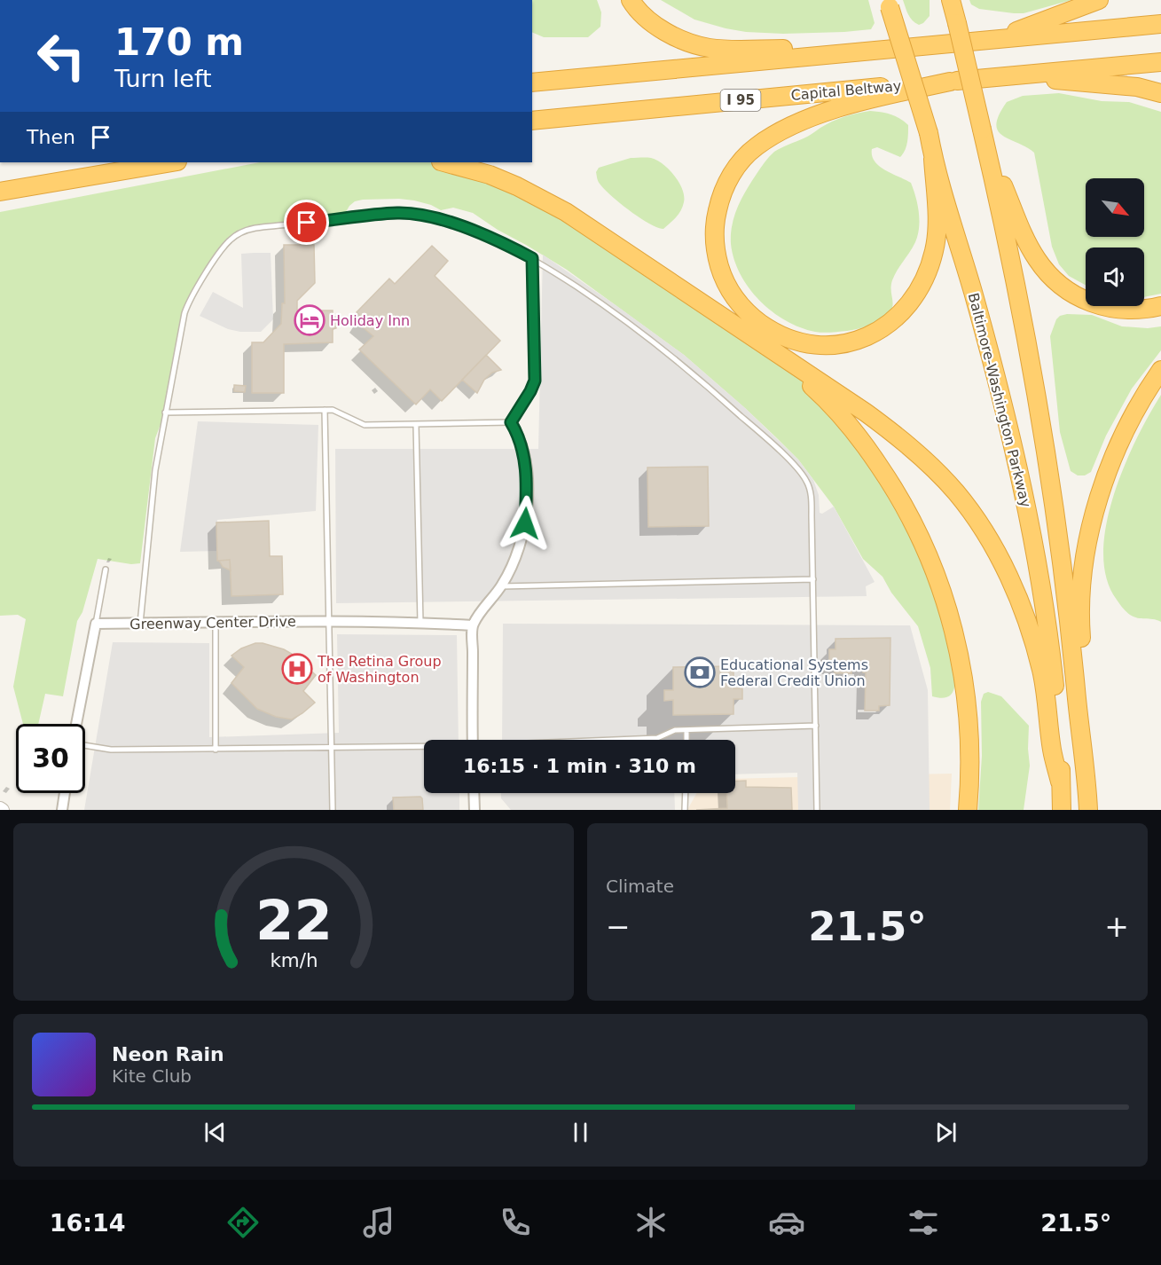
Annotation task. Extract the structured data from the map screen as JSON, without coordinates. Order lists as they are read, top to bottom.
{
  "streets": {
    "highway": ["Capital Beltway", "I 95", "Baltimore-Washington Parkway"],
    "street": ["Greenway Center Drive"]
  },
  "places": {
    "hotel": ["Holiday Inn"],
    "hospital": ["The Retina Group of Washington"],
    "bank": ["Educational Systems Federal Credit Union"]
  },
  "north": "bottom right",
  "page": {
    "turn": ["170 m", "Turn left"],
    "then": "Then",
    "limit": "30",
    "trip": "16:15 · 1 min · 310 m",
    "tile": "Climate",
    "heat": ["−", "21.5°", "+"],
    "song": ["Neon Rain", "Kite Club"],
    "tabs": ["16:14", "21.5°"],
    "gauge": ["22", "km/h"]
  }
}
